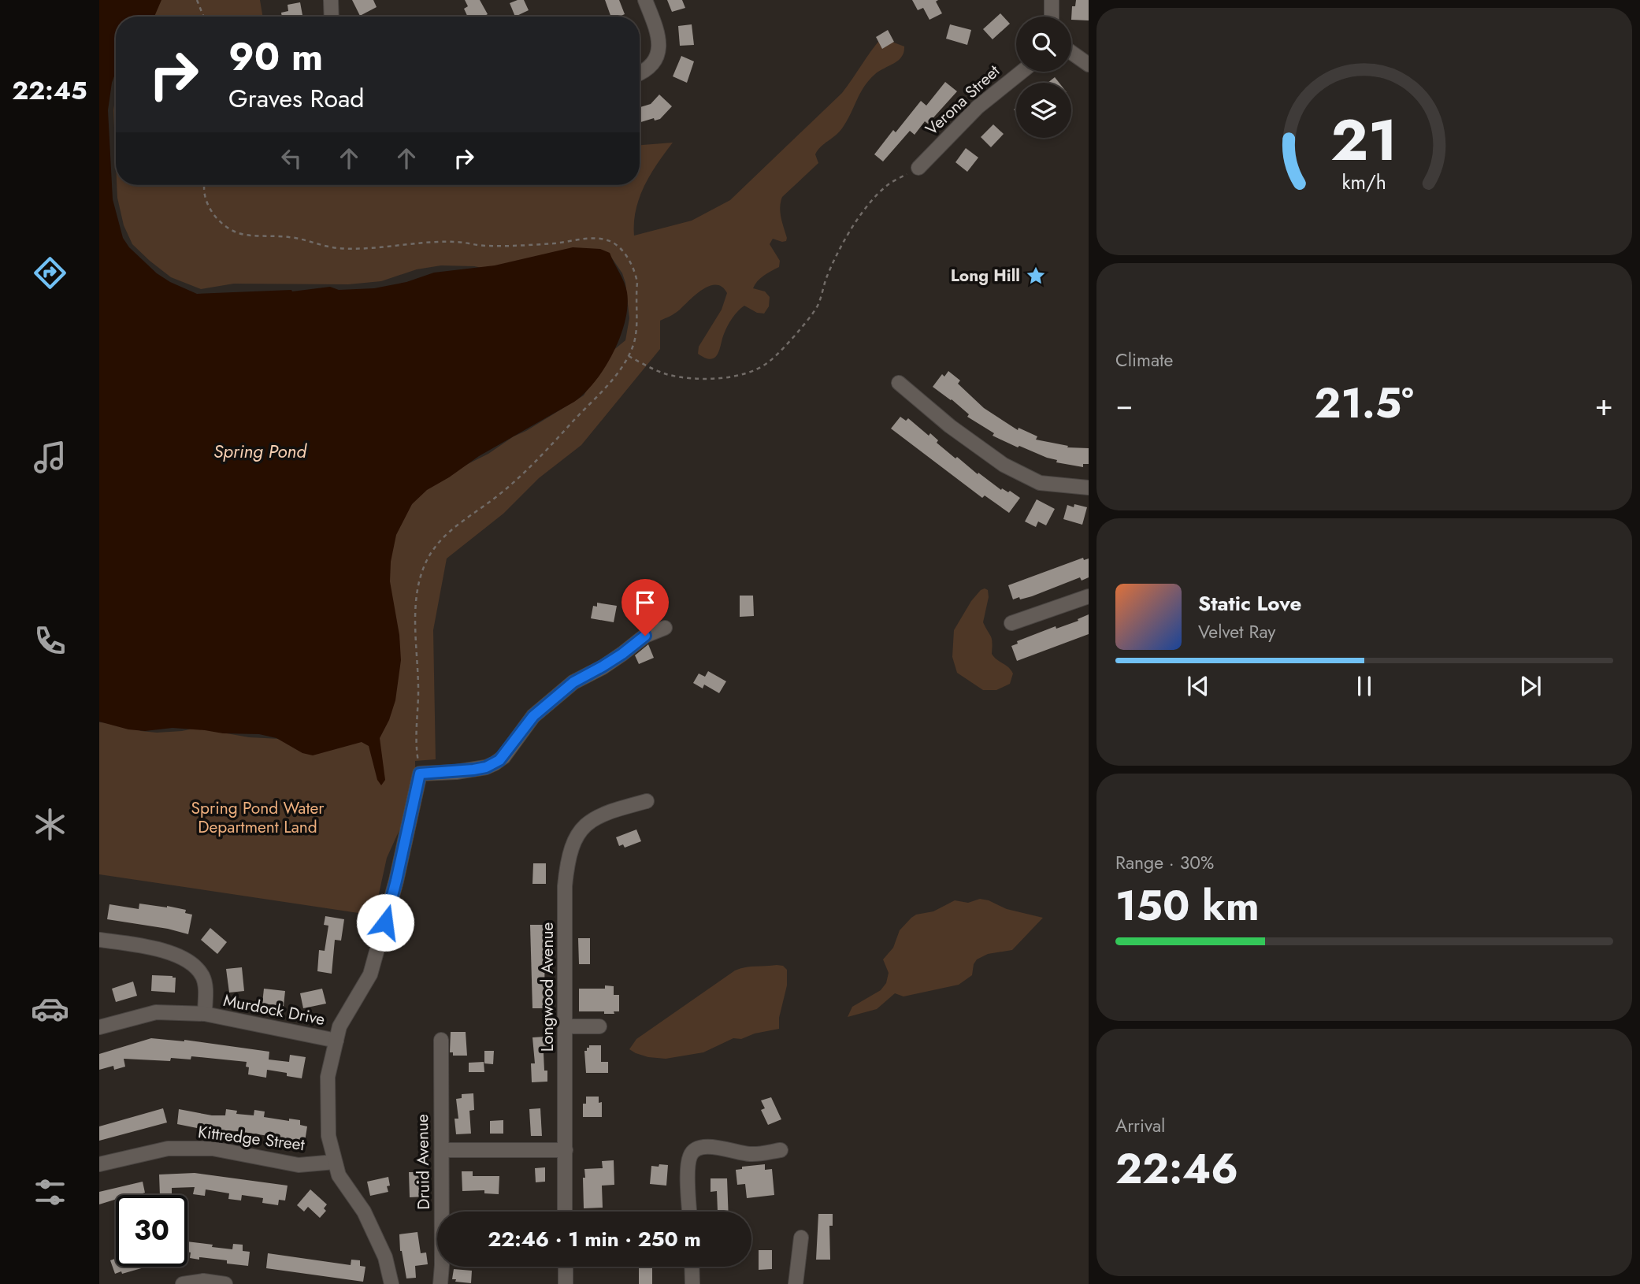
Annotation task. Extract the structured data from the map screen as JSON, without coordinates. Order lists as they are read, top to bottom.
{
  "streets": {
    "street": [
      "Verona Street",
      "Longwood Avenue",
      "Murdock Drive",
      "Kittredge Street",
      "Druid Avenue"
    ]
  },
  "water": ["Spring Pond"],
  "parks": ["Spring Pond Water Department Land"],
  "places": {
    "place": ["Long Hill"]
  },
  "page": {
    "tabs": "22:45",
    "turn": ["90 m", "Graves Road"],
    "tile": [
      "Climate",
      ["Range · 30%", "150 km"],
      ["Arrival", "22:46"]
    ],
    "heat": ["−", "21.5°", "+"],
    "song": ["Static Love", "Velvet Ray"],
    "limit": "30",
    "trip": "22:46 · 1 min · 250 m",
    "gauge": ["21", "km/h"]
  }
}
